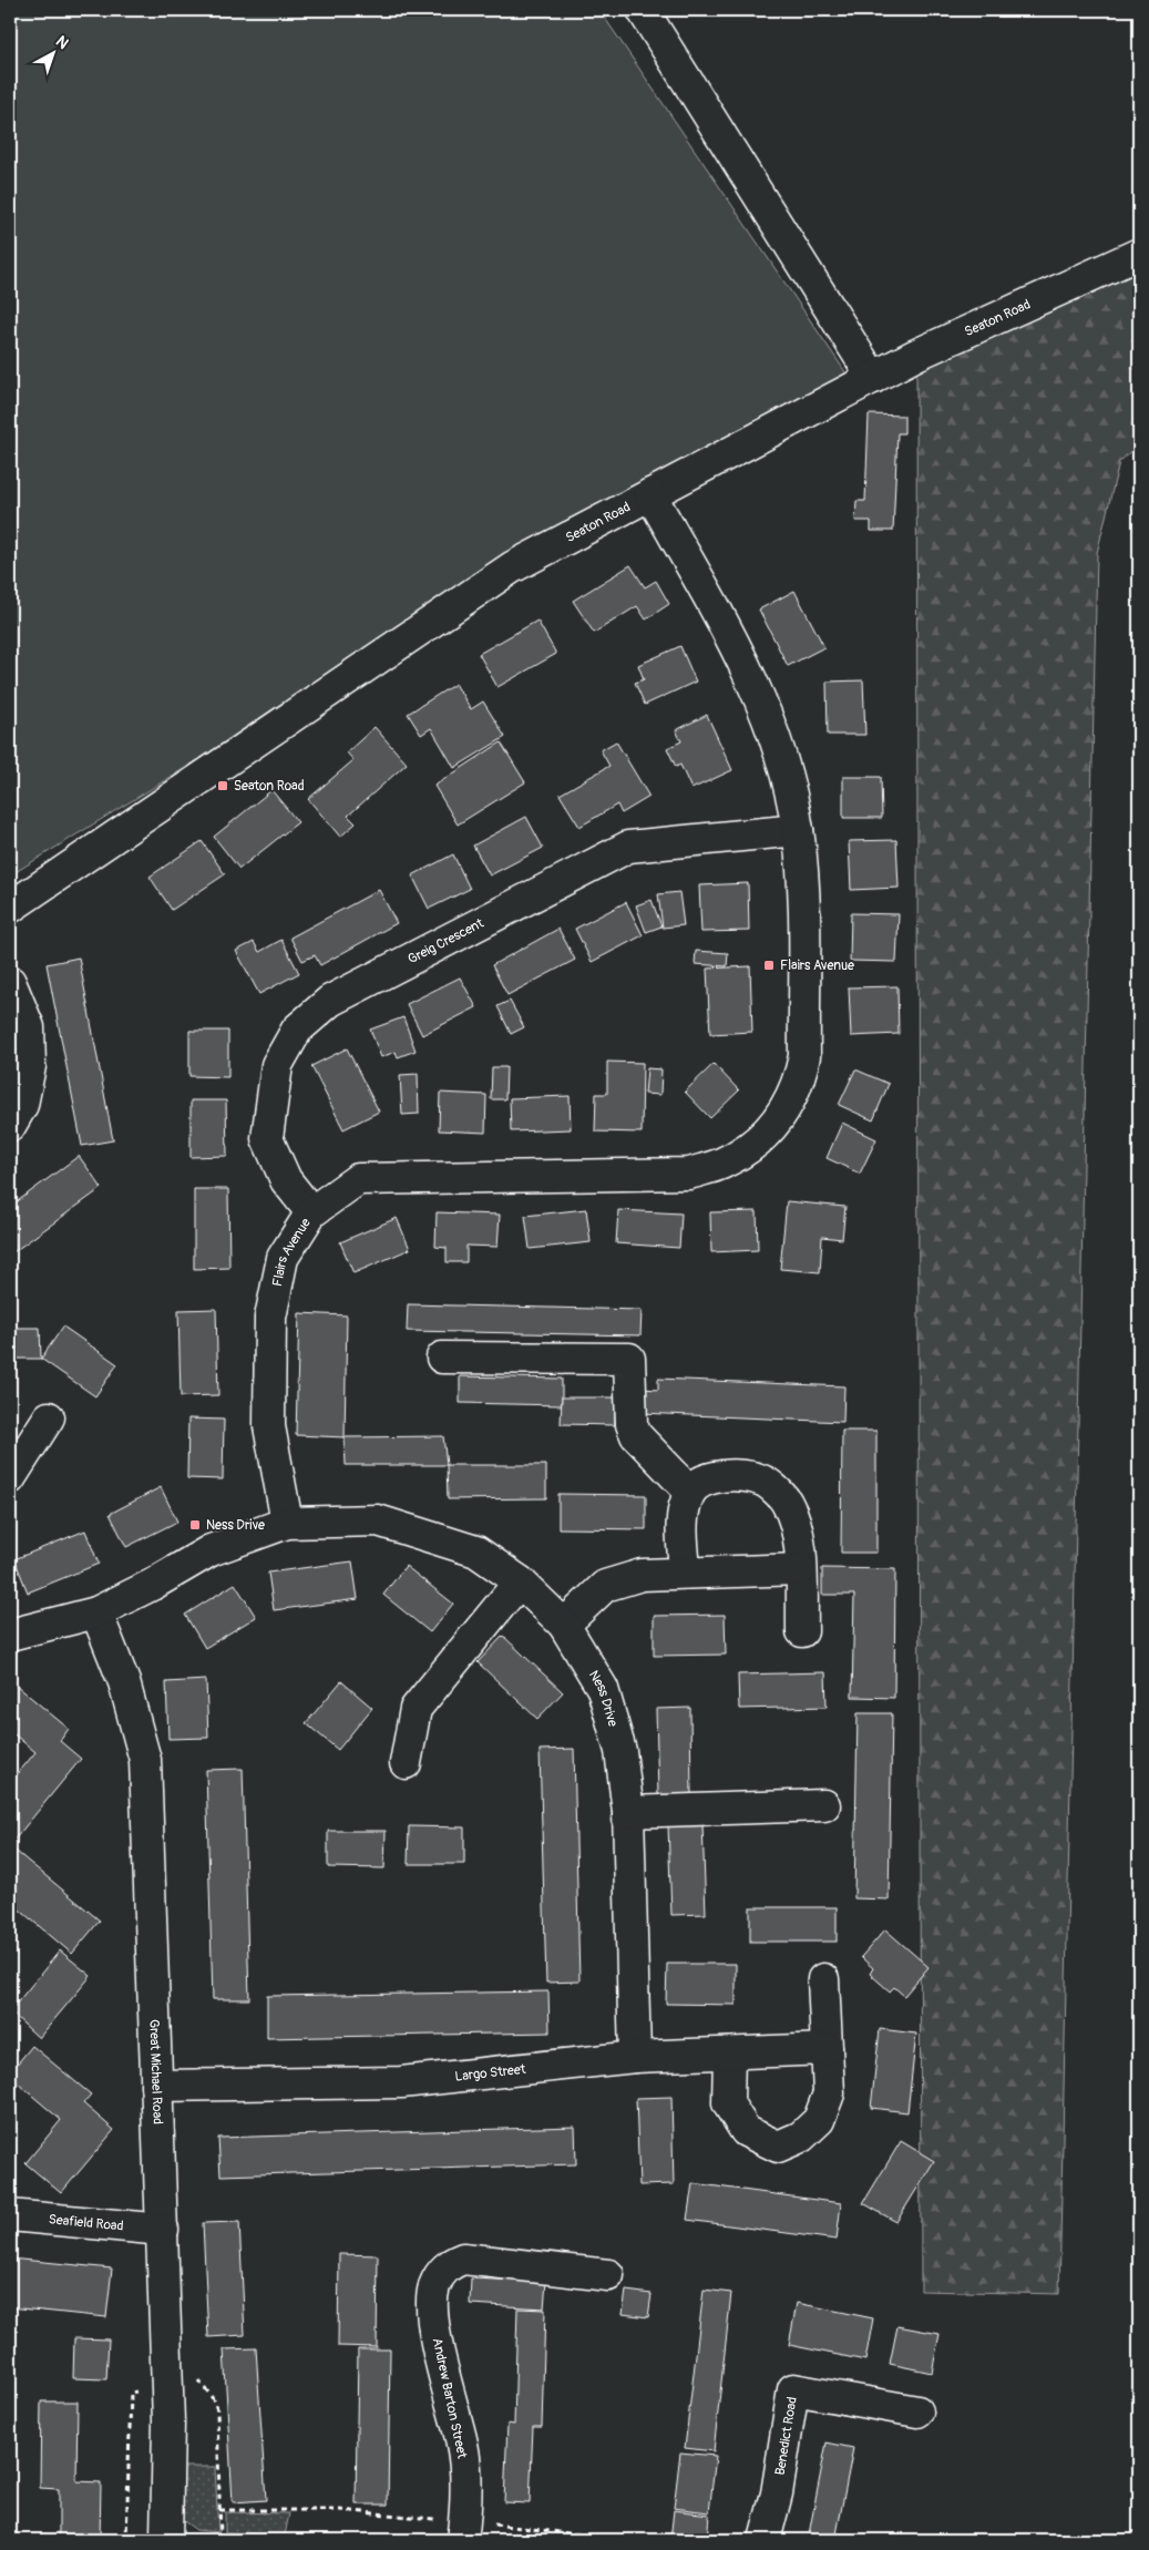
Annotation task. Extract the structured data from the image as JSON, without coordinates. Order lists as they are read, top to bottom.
{
  "streets": {
    "street": [
      "Seaton Road",
      "Greig Crescent",
      "Flairs Avenue",
      "Ness Drive",
      "Great Michael Road",
      "Largo Street",
      "Seafield Road",
      "Andrew Barton Street",
      "Benedict Road"
    ]
  },
  "crossings": [
    ["Seaton Road", "Flairs Avenue"],
    ["Greig Crescent", "Flairs Avenue"],
    ["Flairs Avenue", "Ness Drive"],
    ["Ness Drive", "Great Michael Road"],
    ["Ness Drive", "Largo Street"],
    ["Great Michael Road", "Largo Street"],
    ["Great Michael Road", "Seafield Road"]
  ],
  "places": {
    "transit": ["Seaton Road", "Flairs Avenue", "Ness Drive"]
  },
  "north": "top right"
}
